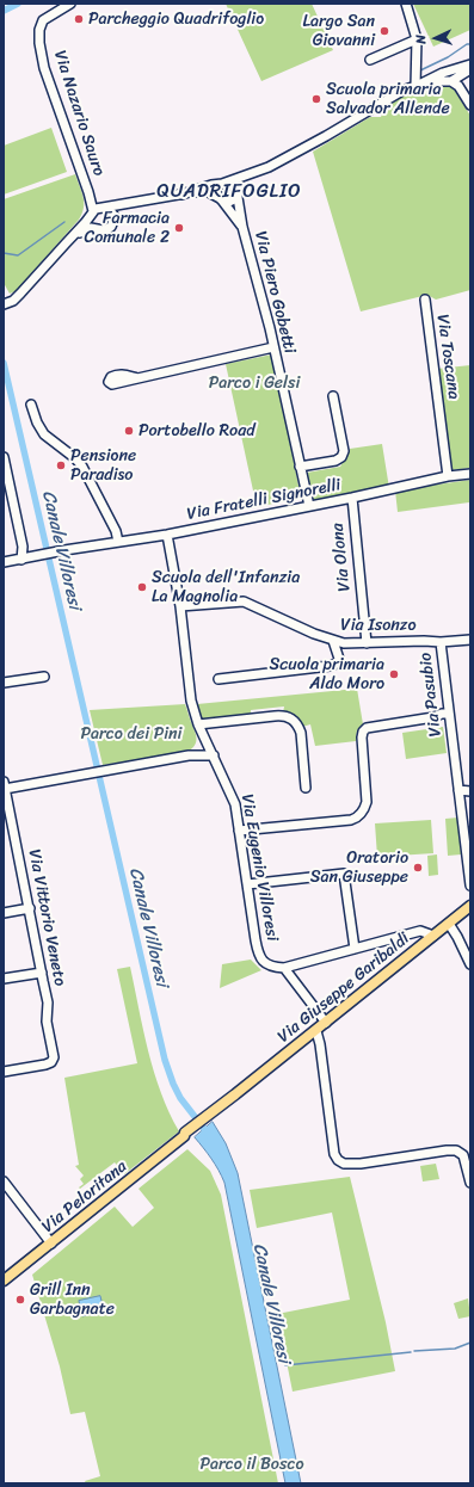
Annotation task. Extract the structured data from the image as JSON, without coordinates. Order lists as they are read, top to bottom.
{
  "streets": {
    "main road": ["Via Giuseppe Garibaldi", "Via Peloritana"],
    "street": [
      "Via Nazario Sauro",
      "Via Piero Gobetti",
      "Via Toscana",
      "Via Fratelli Signorelli",
      "Via Olona",
      "Via Isonzo",
      "Via Pasubio",
      "Via Eugenio Villoresi",
      "Via Vittorio Veneto"
    ]
  },
  "crossings": [
    ["Via Piero Gobetti", "Via Fratelli Signorelli"],
    ["Via Toscana", "Via Fratelli Signorelli"],
    ["Via Fratelli Signorelli", "Via Olona"],
    ["Via Fratelli Signorelli", "Via Eugenio Villoresi"],
    ["Via Olona", "Via Isonzo"],
    ["Via Isonzo", "Via Pasubio"],
    ["Via Isonzo", "Via Eugenio Villoresi"],
    ["Via Eugenio Villoresi", "Via Giuseppe Garibaldi"],
    ["Via Giuseppe Garibaldi", "Via Peloritana"]
  ],
  "districts": ["QUADRIFOGLIO"],
  "water": ["Canale Villoresi"],
  "parks": ["Parco i Gelsi", "Parco dei Pini", "Parco il Bosco"],
  "places": [
    "Parcheggio Quadrifoglio",
    "Largo San Giovanni",
    "Scuola primaria Salvador Allende",
    "Farmacia Comunale 2",
    "Portobello Road",
    "Pensione Paradiso",
    "Scuola dell'Infanzia La Magnolia",
    "Scuola primaria Aldo Moro",
    "Oratorio San Giuseppe",
    "Grill Inn Garbagnate"
  ],
  "north": "left"
}
